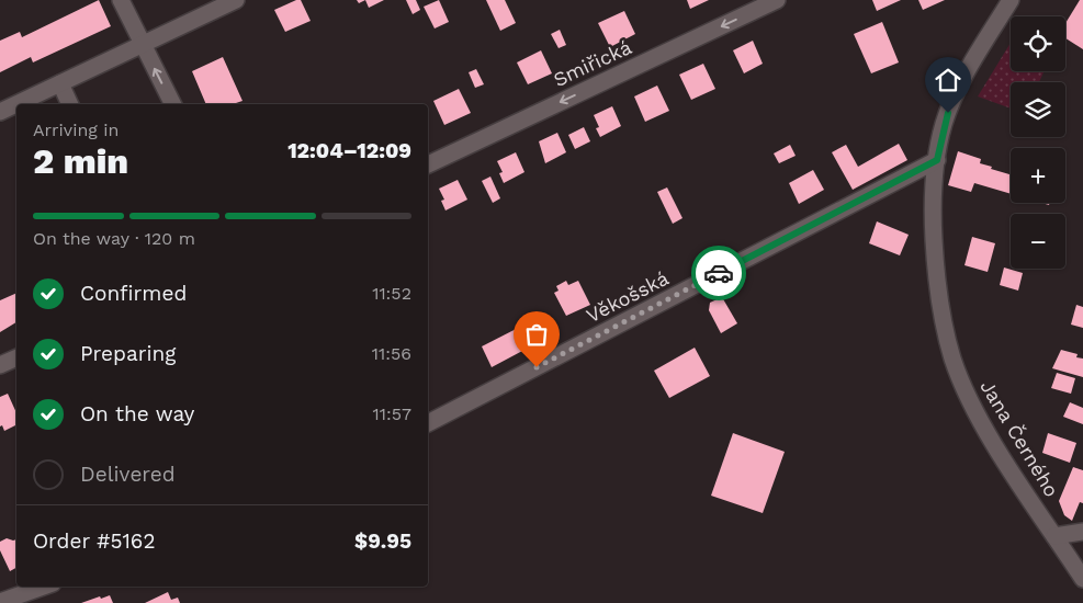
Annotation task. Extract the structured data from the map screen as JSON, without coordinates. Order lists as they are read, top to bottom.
{
  "streets": {
    "street": ["Smiřická", "Věkošská", "Jana Černého"]
  },
  "crossings": [
    ["Věkošská", "Jana Černého"]
  ],
  "one_way": ["Smiřická"],
  "page": {
    "map_buttons": ["+", "−"],
    "heading": ["2 min", "Arriving in", "12:04–12:09"],
    "panel": ["Order #5162", "$9.95"],
    "bar": "On the way · 120 m",
    "list": [
      ["Confirmed", "11:52"],
      ["Preparing", "11:56"],
      ["On the way", "11:57"],
      "Delivered"
    ]
  }
}
